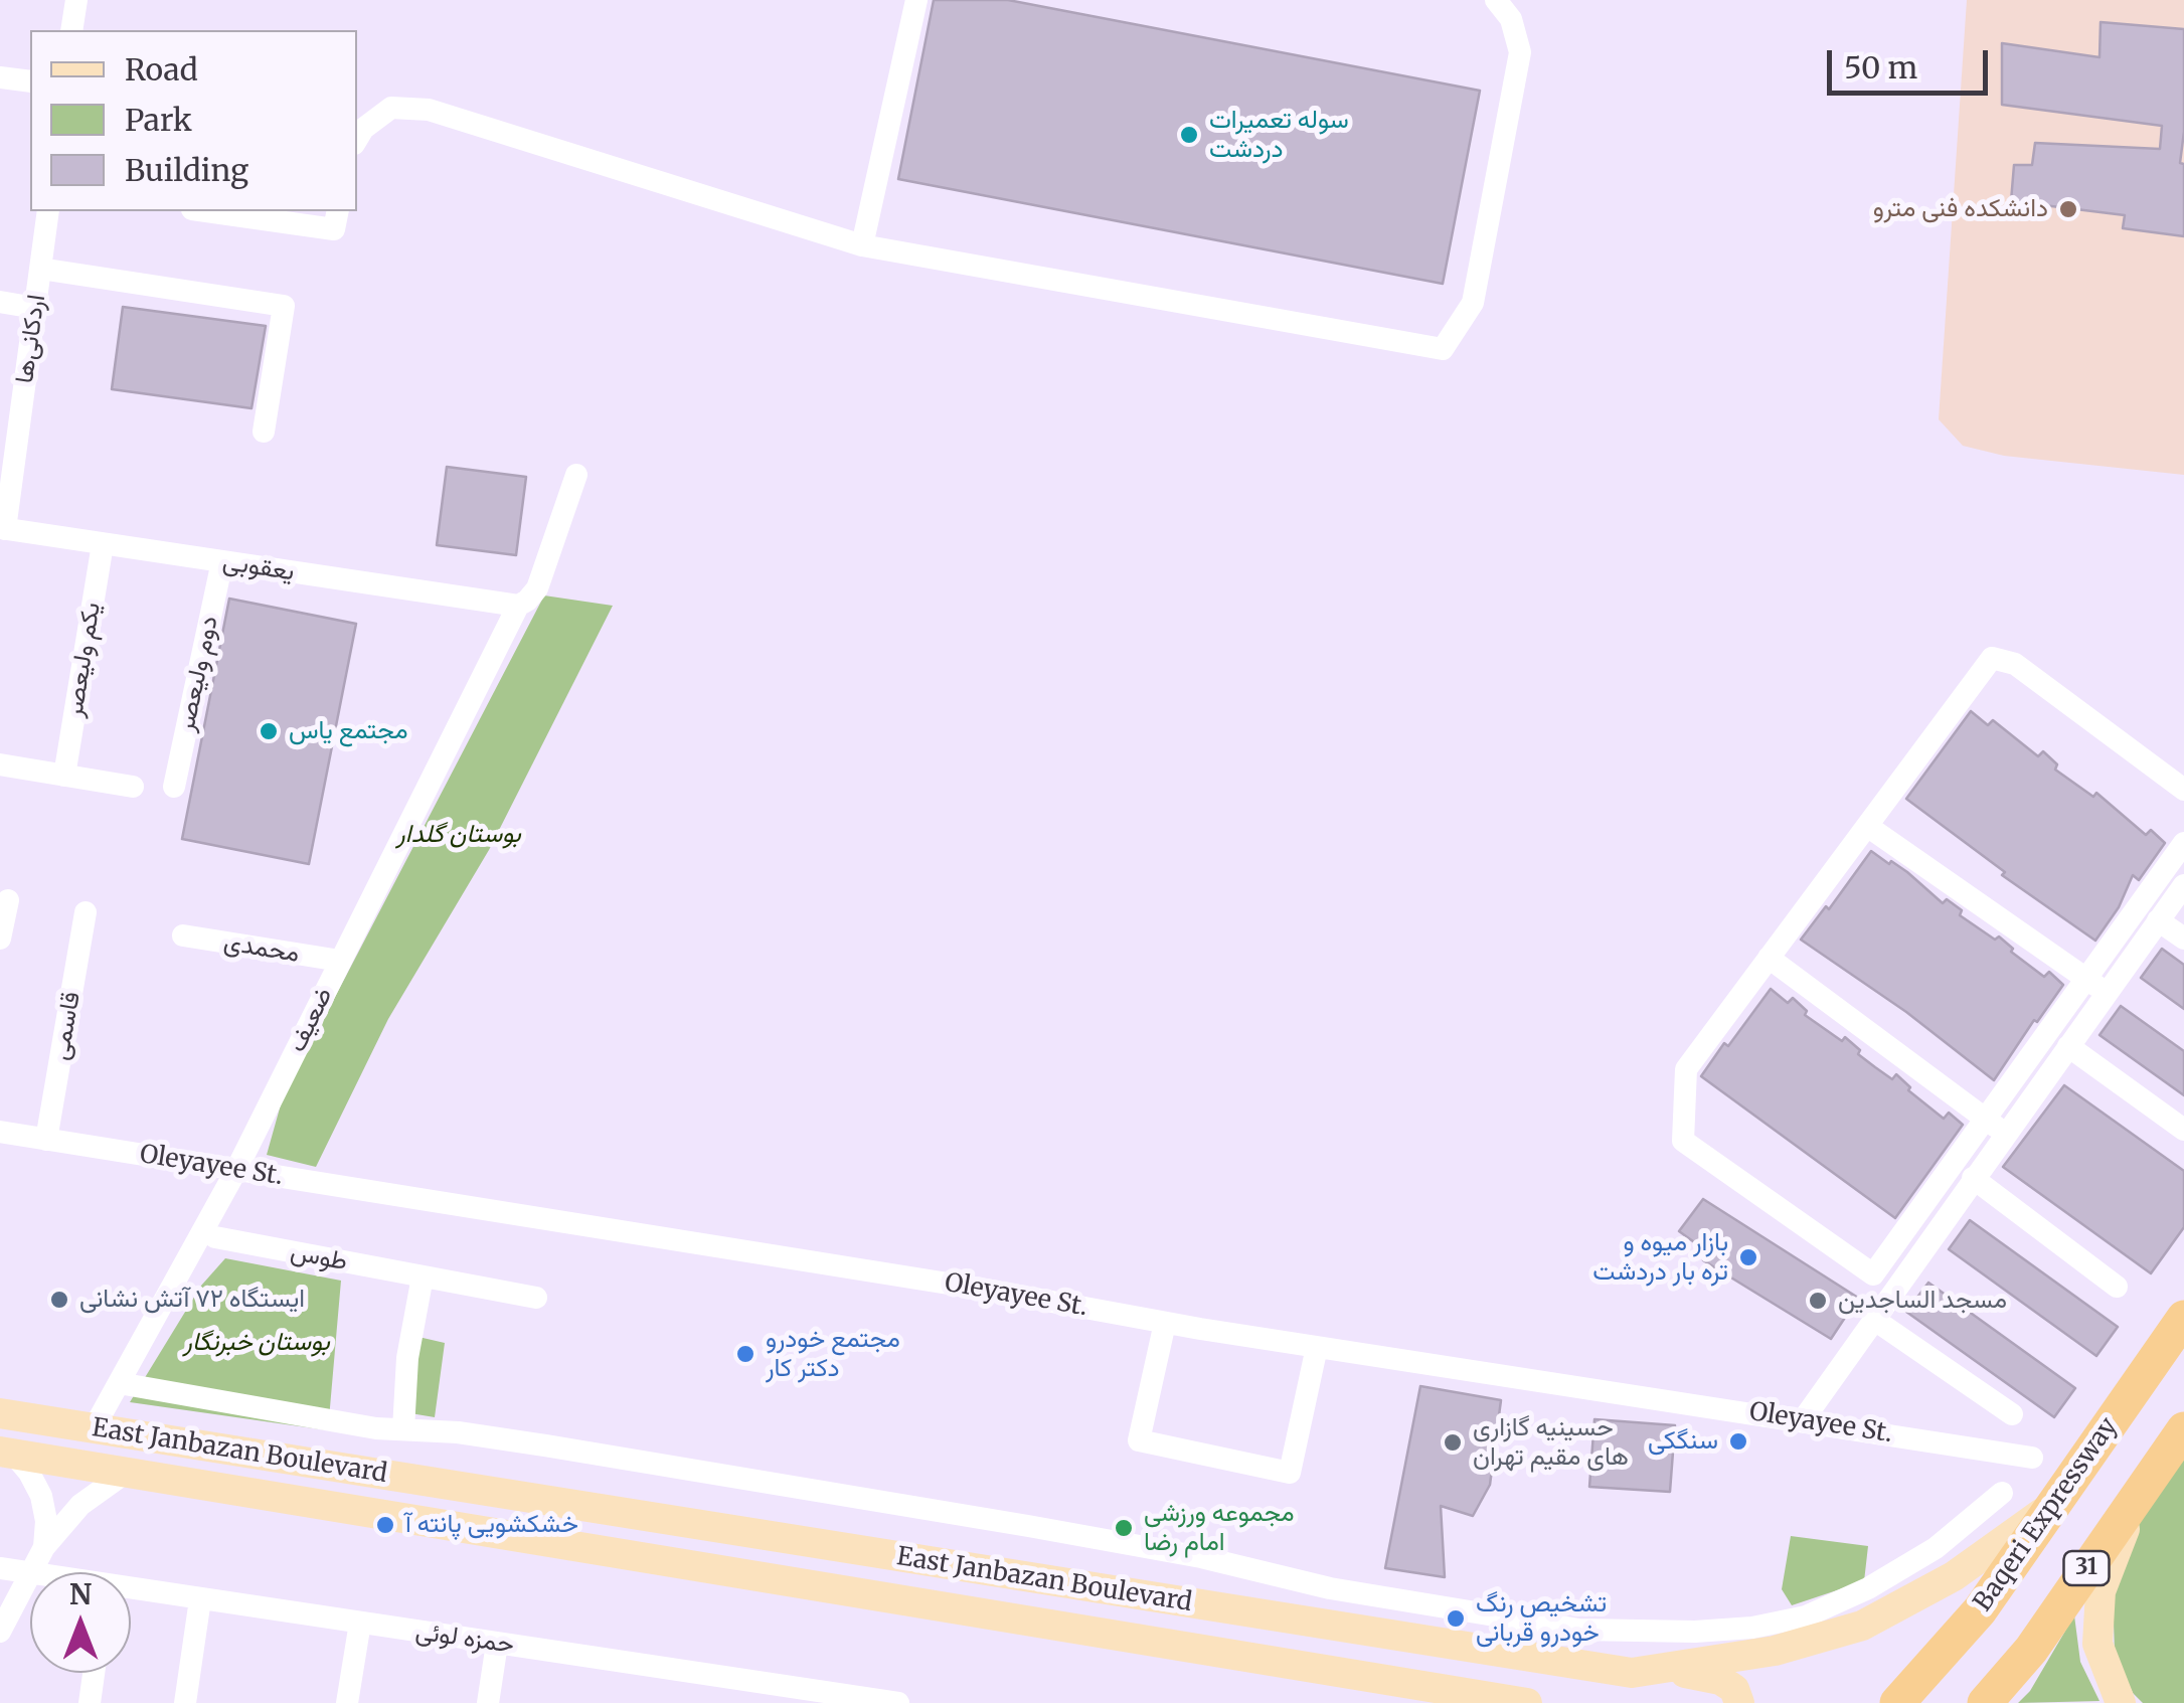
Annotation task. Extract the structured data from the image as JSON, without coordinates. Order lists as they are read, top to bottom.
{
  "streets": {
    "highway": ["Baqeri Expressway", "31"],
    "main road": ["East Janbazan Boulevard"],
    "street": [
      "اردکانی‌ها",
      "یعقوبی",
      "یکم ولیعصر",
      "دوم ولیعصر",
      "محمدی",
      "ضعیف",
      "قاسمی",
      "Oleyayee St.",
      "طوس",
      "حمزه لوئی"
    ]
  },
  "crossings": [
    ["اردکانی‌ها", "یعقوبی"],
    ["یعقوبی", "یکم ولیعصر"],
    ["یعقوبی", "دوم ولیعصر"],
    ["یعقوبی", "ضعیف"],
    ["محمدی", "ضعیف"],
    ["ضعیف", "Oleyayee St."],
    ["ضعیف", "East Janbazan Boulevard"],
    ["قاسمی", "Oleyayee St."],
    ["East Janbazan Boulevard", "Baqeri Expressway"]
  ],
  "parks": ["بوستان گلدار", "بوستان خبرنگار"],
  "places": [
    "سوله تعمیرات دردشت",
    "دانشکده فنی مترو",
    "مجتمع یاس",
    "بازار میوه و تره بار دردشت",
    "ایستگاه ۷۲ آتش نشانی",
    "مسجد الساجدین",
    "مجتمع خودرو دکتر کار",
    "سنگکی",
    "حسینیه گازاری های مقیم تهران",
    "خشکشویی پانته آ",
    "مجموعه ورزشی امام رضا",
    "تشخیص رنگ خودرو قربانی"
  ],
  "legend": ["Road", "Park", "Building"],
  "scale_bar": "50 m",
  "north": "top"
}
